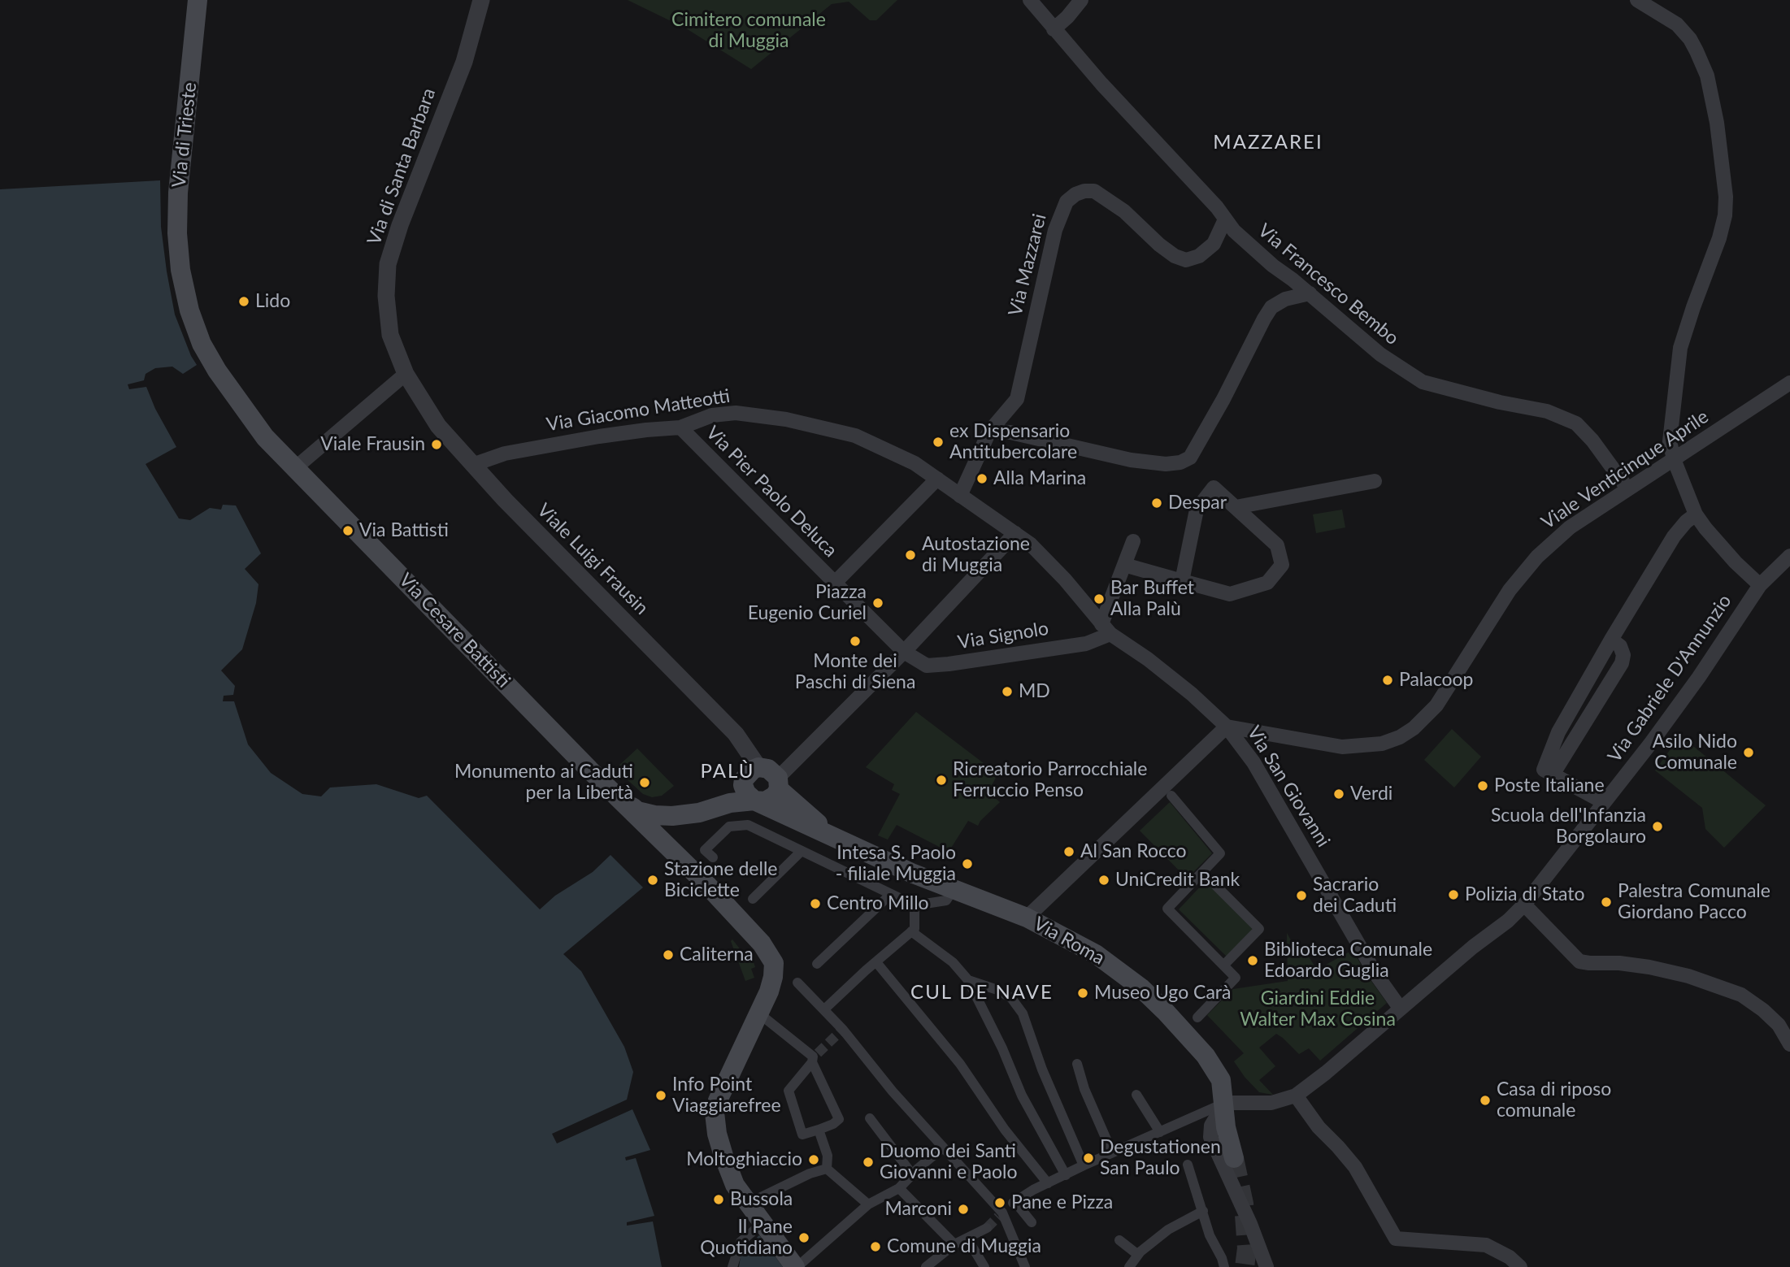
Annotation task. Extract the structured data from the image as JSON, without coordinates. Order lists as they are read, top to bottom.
{
  "streets": {
    "main road": ["Via di Trieste", "Via Cesare Battisti", "Via Roma"],
    "street": [
      "Via di Santa Barbara",
      "Via Mazzarei",
      "Via Francesco Bembo",
      "Via Giacomo Matteotti",
      "Viale Venticinque Aprile",
      "Via Pier Paolo Deluca",
      "Viale Luigi Frausin",
      "Via Signolo",
      "Via Gabriele D'Annunzio",
      "Via San Giovanni"
    ]
  },
  "crossings": [
    ["Via di Trieste", "Via Cesare Battisti"],
    ["Via di Santa Barbara", "Viale Luigi Frausin"],
    ["Via Mazzarei", "Via Francesco Bembo"],
    ["Via Mazzarei", "Via Giacomo Matteotti"],
    ["Via Mazzarei", "Via San Giovanni"],
    ["Via Francesco Bembo", "Viale Venticinque Aprile"],
    ["Via Giacomo Matteotti", "Via Pier Paolo Deluca"],
    ["Via Giacomo Matteotti", "Viale Luigi Frausin"],
    ["Via Giacomo Matteotti", "Via San Giovanni"],
    ["Viale Venticinque Aprile", "Via San Giovanni"],
    ["Via Pier Paolo Deluca", "Via Signolo"],
    ["Viale Luigi Frausin", "Via Roma"],
    ["Via Signolo", "Via San Giovanni"],
    ["Via Gabriele D'Annunzio", "Via San Giovanni"]
  ],
  "districts": ["MAZZAREI", "PALÙ", "CUL DE NAVE"],
  "parks": ["Cimitero comunale di Muggia", "Giardini Eddie Walter Max Cosina"],
  "places": [
    "Lido",
    "ex Dispensario Antitubercolare",
    "Viale Frausin",
    "Alla Marina",
    "Despar",
    "Via Battisti",
    "Autostazione di Muggia",
    "Bar Buffet Alla Palù",
    "Piazza Eugenio Curiel",
    "Monte dei Paschi di Siena",
    "Palacoop",
    "MD",
    "Asilo Nido Comunale",
    "Ricreatorio Parrocchiale Ferruccio Penso",
    "Monumento ai Caduti per la Libertà",
    "Poste Italiane",
    "Verdi",
    "Scuola dell'Infanzia Borgolauro",
    "Al San Rocco",
    "Intesa S. Paolo - filiale Muggia",
    "Stazione delle Biciclette",
    "UniCredit Bank",
    "Polizia di Stato",
    "Sacrario dei Caduti",
    "Palestra Comunale Giordano Pacco",
    "Centro Millo",
    "Caliterna",
    "Biblioteca Comunale Edoardo Guglia",
    "Museo Ugo Carà",
    "Info Point Viaggiarefree",
    "Casa di riposo comunale",
    "Degustationen San Paulo",
    "Moltoghiaccio",
    "Duomo dei Santi Giovanni e Paolo",
    "Bussola",
    "Pane e Pizza",
    "Marconi",
    "Il Pane Quotidiano",
    "Comune di Muggia"
  ]
}
